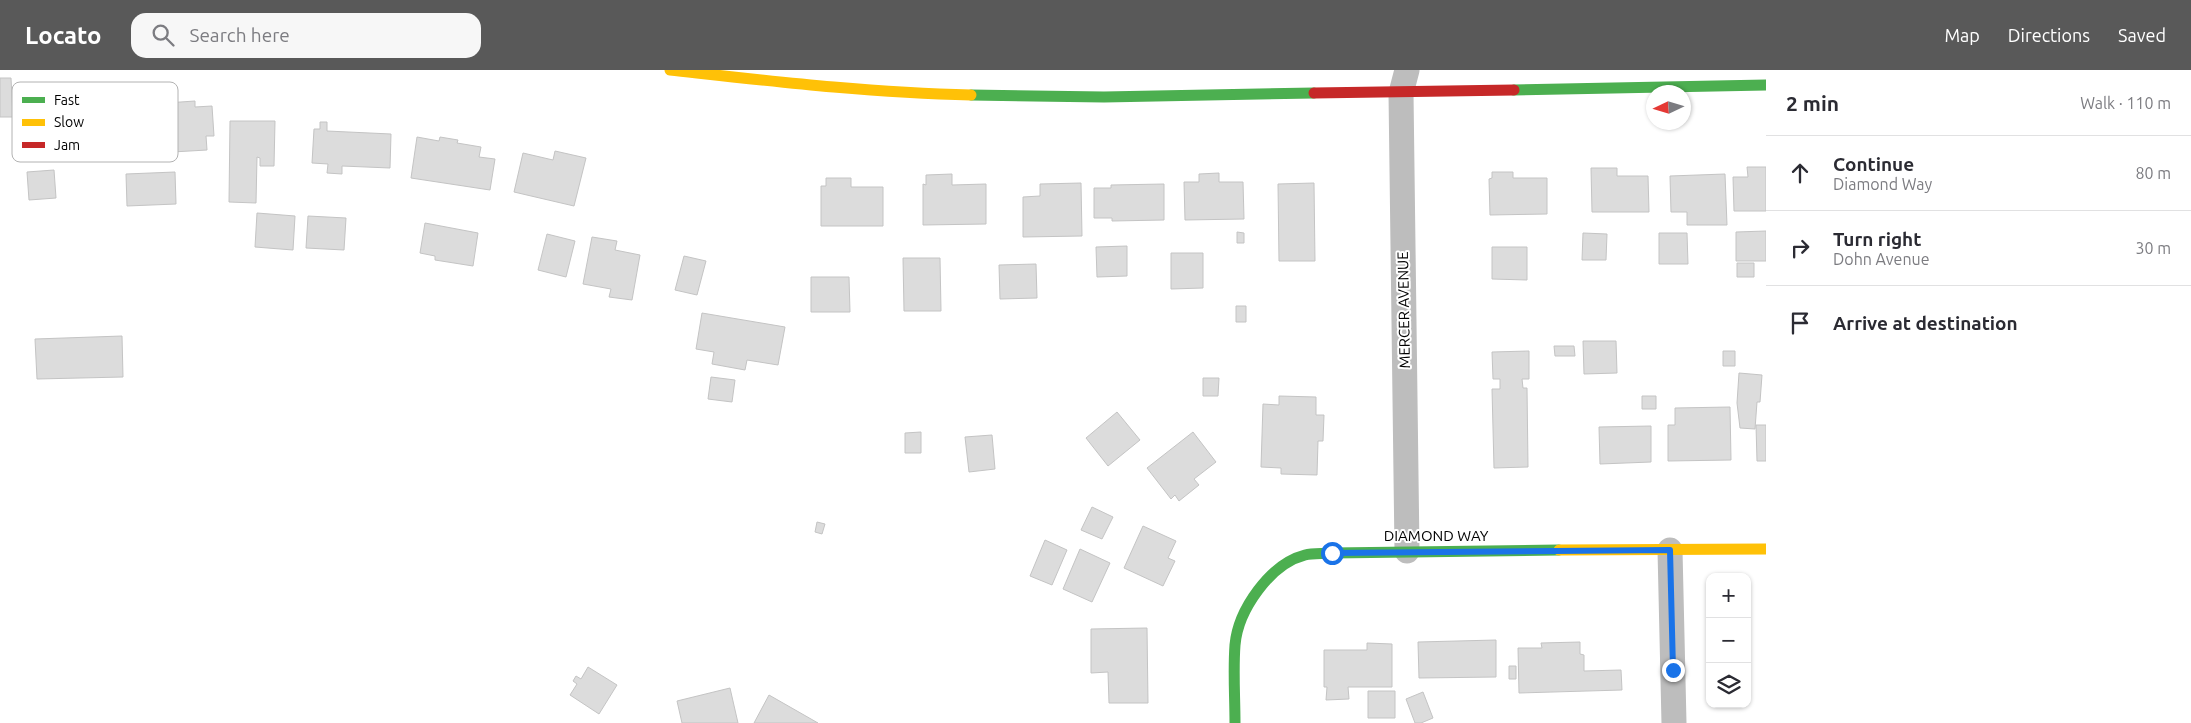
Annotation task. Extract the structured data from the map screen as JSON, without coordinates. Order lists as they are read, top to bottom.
{
  "streets": {
    "street": ["MERCER AVENUE", "DIAMOND WAY"]
  },
  "crossings": [
    ["MERCER AVENUE", "DIAMOND WAY"]
  ],
  "legend": ["Fast", "Slow", "Jam"],
  "north": "left",
  "page": {
    "header": "Locato",
    "search": "Search here",
    "nav": ["Map", "Directions", "Saved"],
    "heading": ["2 min", "Walk · 110 m"],
    "list": [
      ["Continue", "Diamond Way", "80 m"],
      ["Turn right", "Dohn Avenue", "30 m"],
      "Arrive at destination"
    ],
    "map_buttons": ["+", "−"]
  }
}
